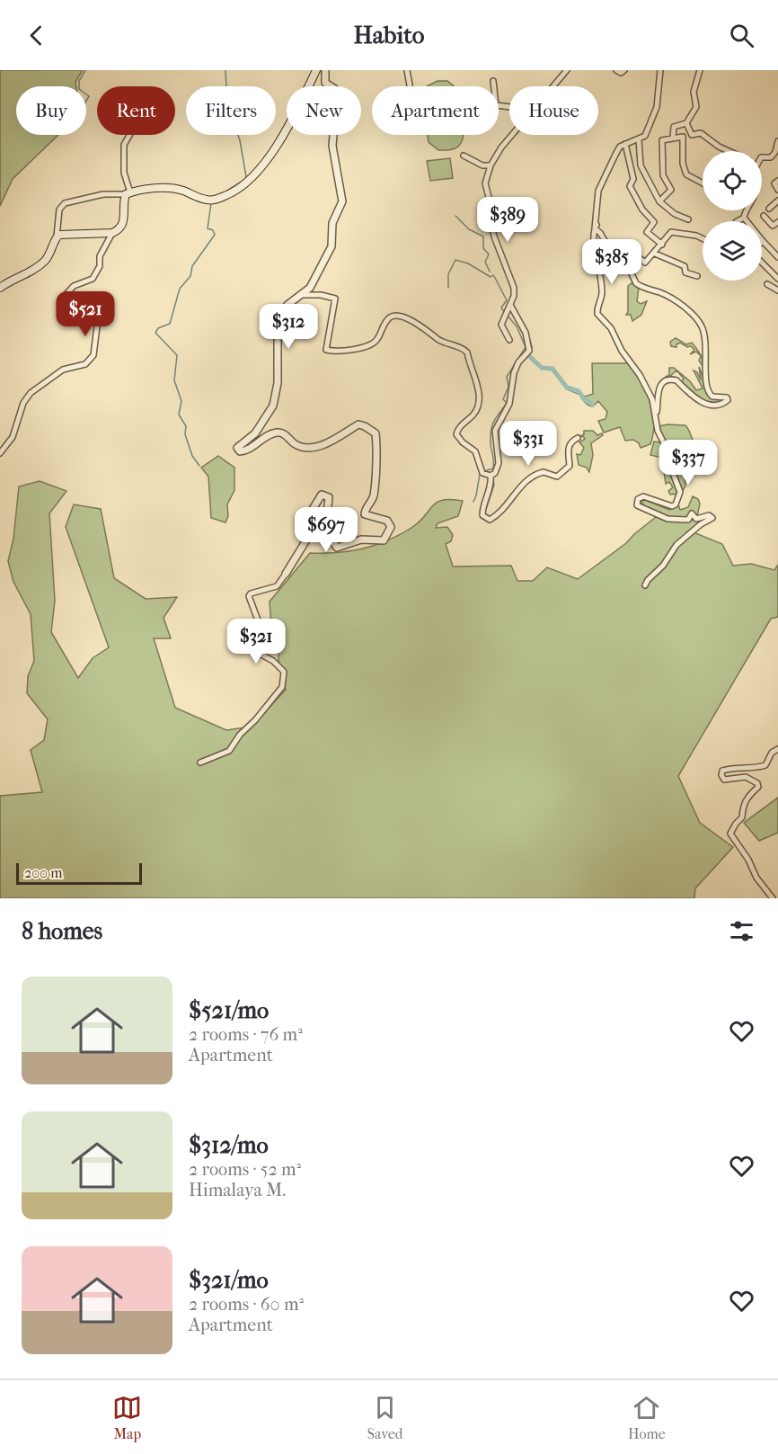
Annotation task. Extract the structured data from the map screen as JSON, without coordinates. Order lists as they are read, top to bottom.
{
  "scale_bar": "200 m",
  "page": {
    "header": "Habito",
    "chip": [
      "Buy",
      "Rent",
      "Filters",
      "New",
      "Apartment",
      "House"
    ],
    "price": [
      "$389",
      "$385",
      "$521",
      "$312",
      "$331",
      "$337",
      "$697",
      "$321"
    ],
    "scale": "200 m",
    "heading": "8 homes",
    "list": [
      {
        "name": "$521/mo",
        "note": "2 rooms · 76 m² · Apartment"
      },
      {
        "name": "$312/mo",
        "note": "2 rooms · 52 m² · Himalaya M."
      },
      {
        "name": "$321/mo",
        "note": "2 rooms · 60 m² · Apartment"
      }
    ],
    "tabs": ["Map", "Saved", "Home"]
  }
}
